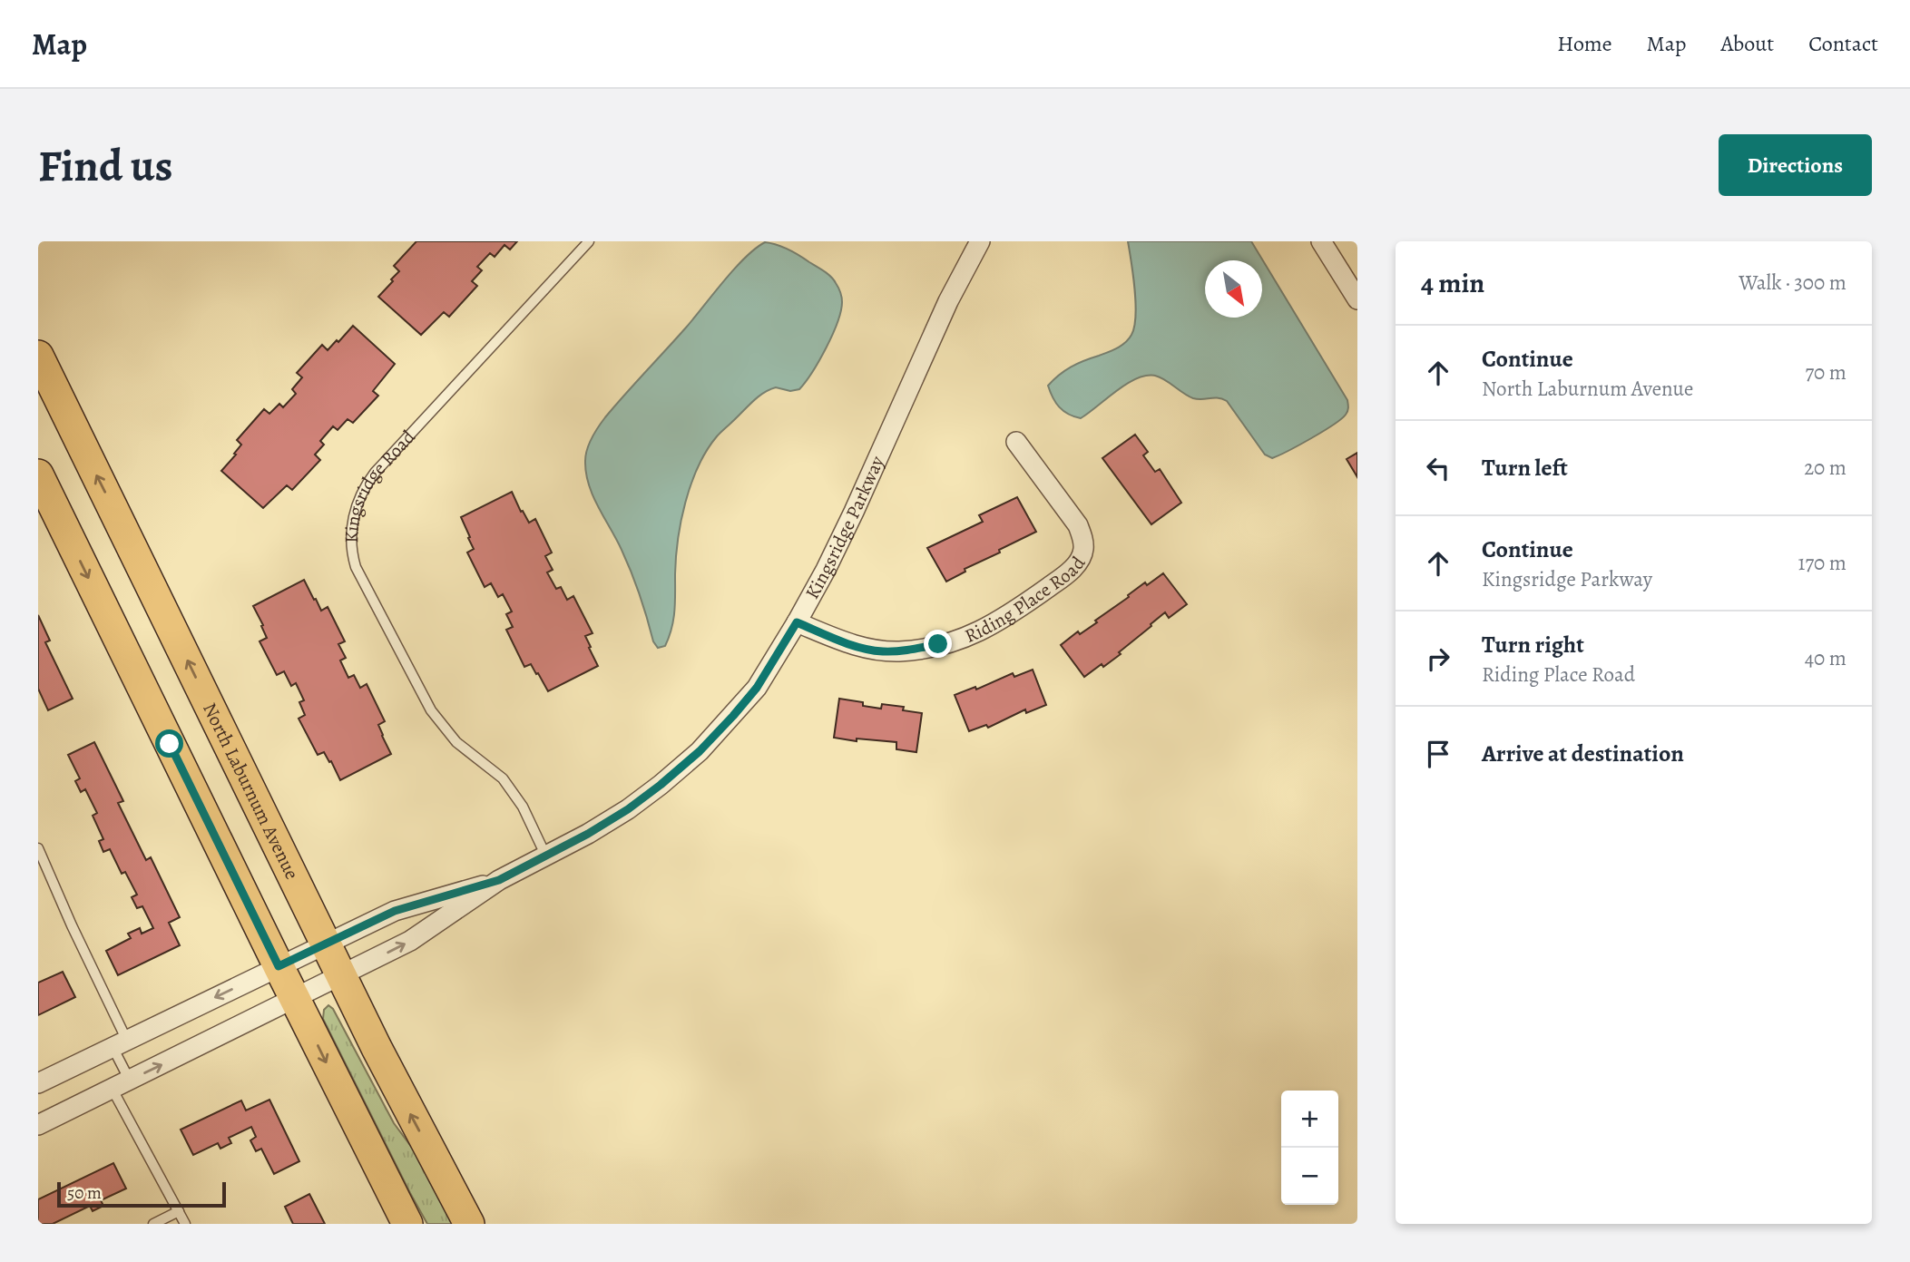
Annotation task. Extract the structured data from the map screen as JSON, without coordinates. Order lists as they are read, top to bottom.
{
  "streets": {
    "main road": ["North Laburnum Avenue"],
    "street": ["Kingsridge Parkway", "Riding Place Road"],
    "lane": ["Kingsridge Road"]
  },
  "crossings": [
    ["Kingsridge Road", "Kingsridge Parkway"],
    ["Kingsridge Parkway", "Riding Place Road"],
    ["Kingsridge Parkway", "North Laburnum Avenue"]
  ],
  "scale_bar": "50 m",
  "north": "bottom right",
  "page": {
    "header": "Map",
    "nav": [
      "Home",
      "Map",
      "About",
      "Contact"
    ],
    "buttons": "Directions",
    "title": "Find us",
    "heading": ["4 min", "Walk · 300 m"],
    "list": [
      ["Continue", "North Laburnum Avenue", "70 m"],
      ["Turn left", "20 m"],
      ["Continue", "Kingsridge Parkway", "170 m"],
      ["Turn right", "Riding Place Road", "40 m"],
      "Arrive at destination"
    ],
    "map_buttons": ["+", "−"],
    "scale": "50 m"
  }
}
